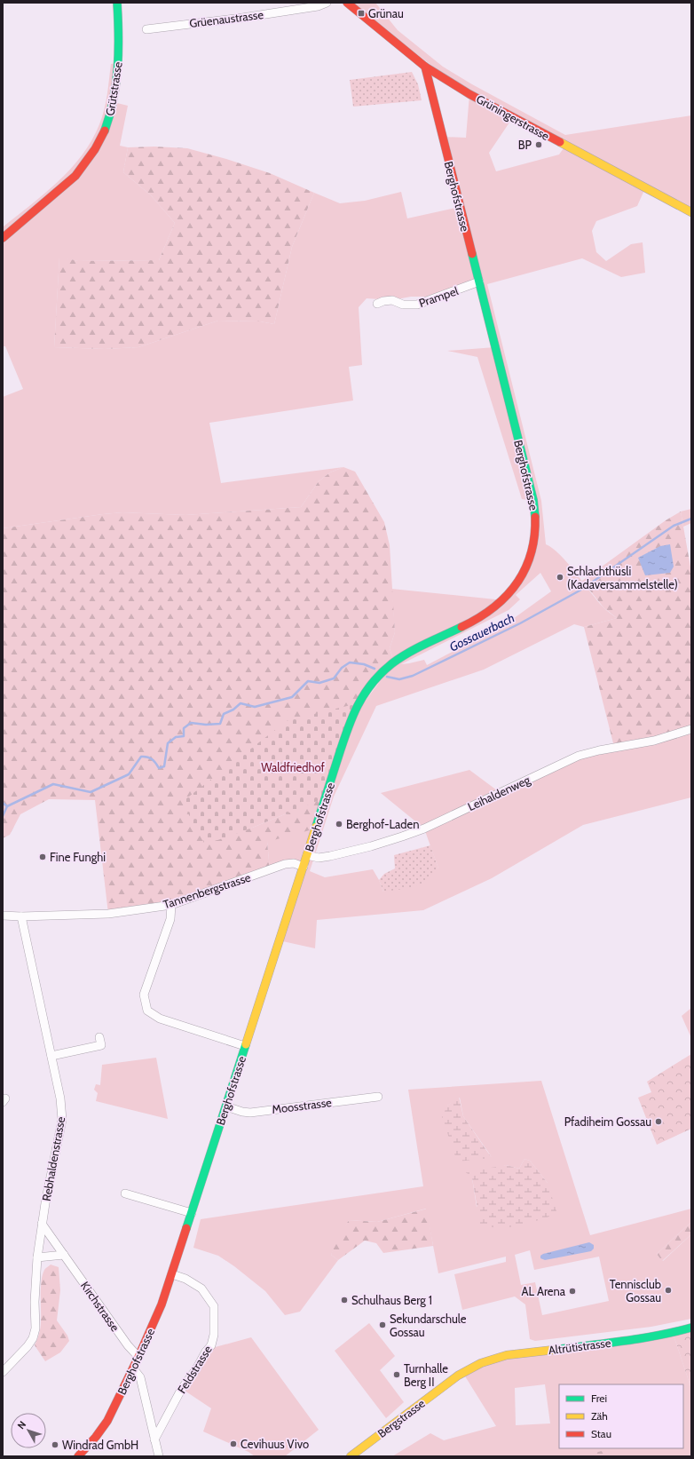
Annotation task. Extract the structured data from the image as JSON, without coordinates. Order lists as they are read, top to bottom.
{
  "streets": {
    "street": [
      "Grüenaustrasse",
      "Grütstrasse",
      "Grüningerstrasse",
      "Berghofstrasse",
      "Prampel",
      "Leihaldenweg",
      "Tannenbergstrasse",
      "Moosstrasse",
      "Rebhaldenstrasse",
      "Kirchstrasse",
      "Altrütistrasse",
      "Feldstrasse",
      "Bergstrasse"
    ]
  },
  "crossings": [
    ["Grüningerstrasse", "Berghofstrasse"],
    ["Berghofstrasse", "Prampel"],
    ["Berghofstrasse", "Leihaldenweg"],
    ["Berghofstrasse", "Tannenbergstrasse"],
    ["Berghofstrasse", "Moosstrasse"],
    ["Berghofstrasse", "Kirchstrasse"],
    ["Berghofstrasse", "Feldstrasse"],
    ["Tannenbergstrasse", "Rebhaldenstrasse"],
    ["Rebhaldenstrasse", "Kirchstrasse"],
    ["Altrütistrasse", "Bergstrasse"]
  ],
  "water": ["Gossauerbach"],
  "parks": ["Waldfriedhof"],
  "places": {
    "transit": ["Grünau"],
    "other": [
      "BP",
      "Schlachthüsli (Kadaversammelstelle)",
      "Berghof-Laden",
      "Fine Funghi",
      "Pfadiheim Gossau",
      "Tennisclub Gossau",
      "AL Arena",
      "Schulhaus Berg 1",
      "Sekundarschule Gossau",
      "Turnhalle Berg II",
      "Cevihuus Vivo",
      "Windrad GmbH"
    ]
  },
  "legend": ["Frei", "Zäh", "Stau"],
  "north": "top left"
}
